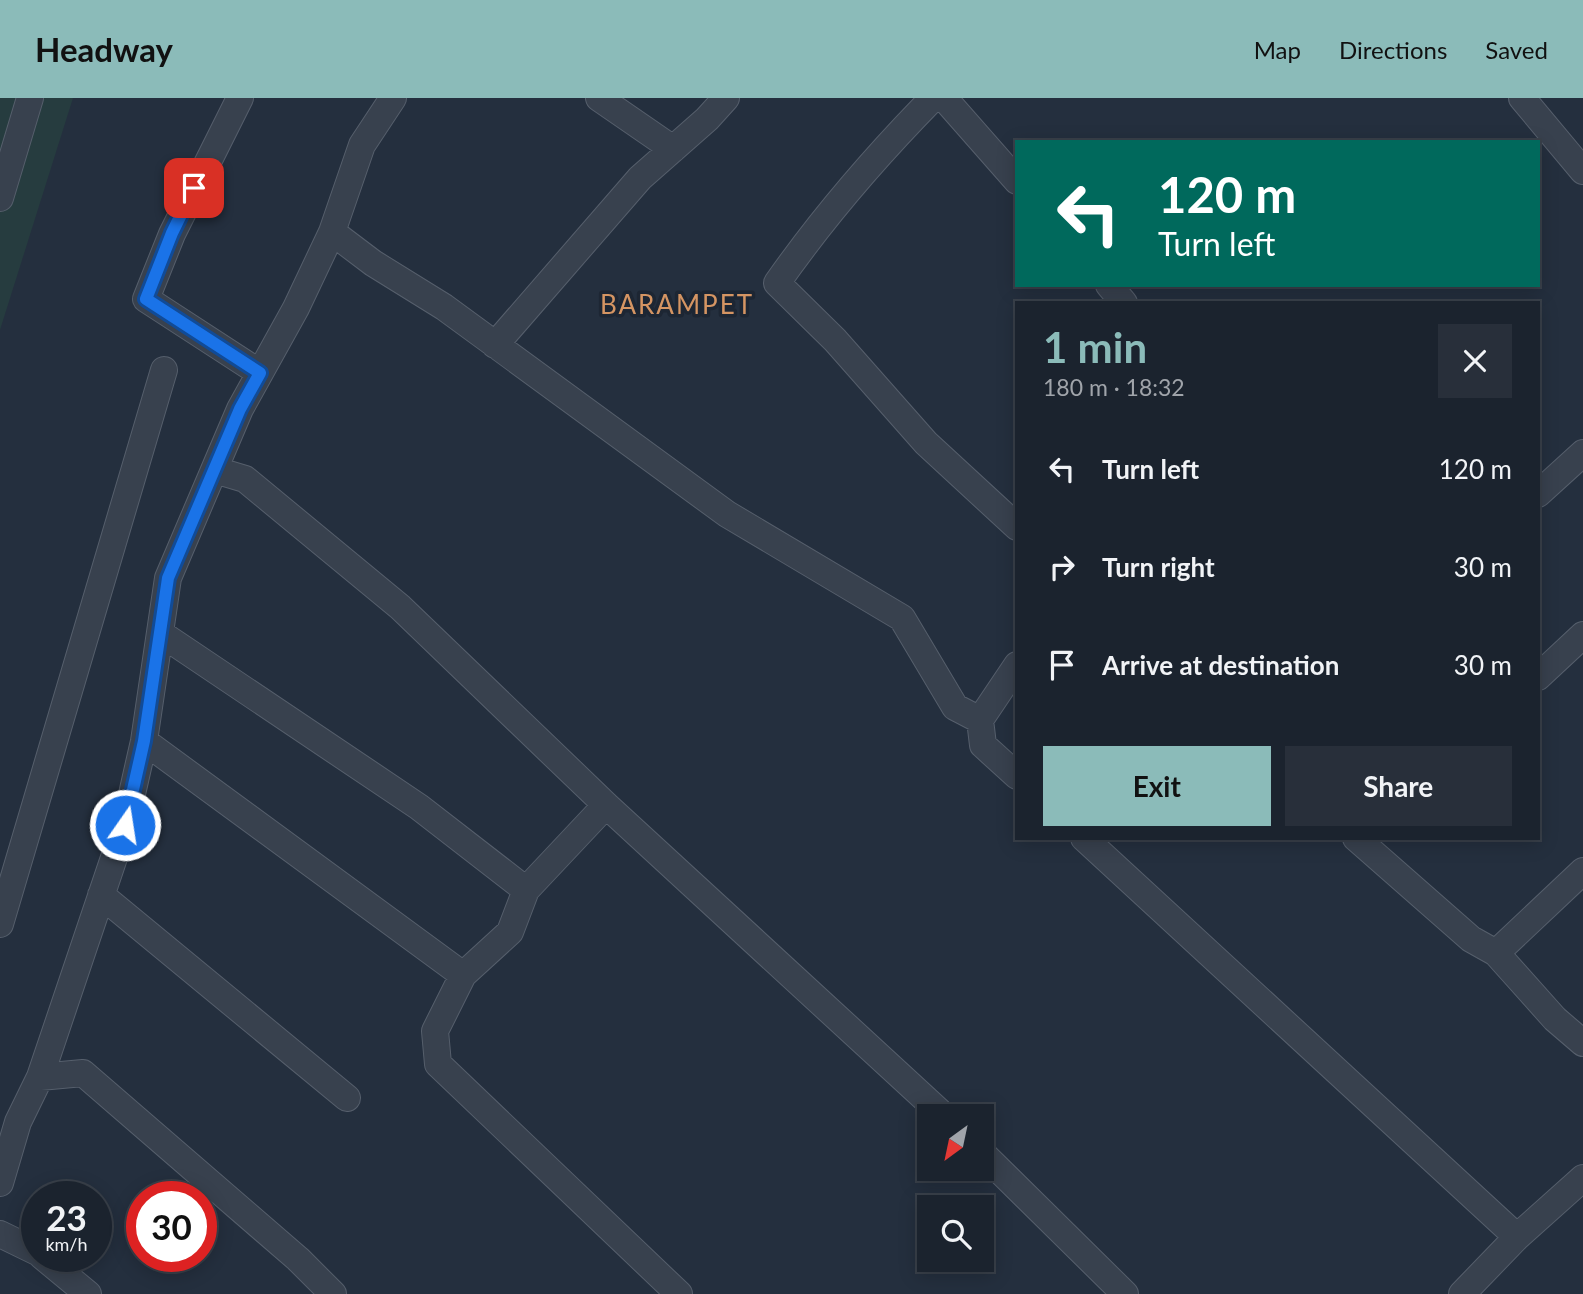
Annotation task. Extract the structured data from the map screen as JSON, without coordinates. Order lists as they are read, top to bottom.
{
  "districts": ["BARAMPET"],
  "north": "bottom left",
  "page": {
    "header": "Headway",
    "nav": ["Map", "Directions", "Saved"],
    "turn": ["120 m", "Turn left"],
    "heading": ["1 min", "180 m · 18:32"],
    "list": [
      {
        "name": "Turn left",
        "value": "120 m"
      },
      {
        "name": "Turn right",
        "value": "30 m"
      },
      {
        "name": "Arrive at destination",
        "value": "30 m"
      }
    ],
    "buttons": ["Exit", "Share"],
    "speed": "23 km/h",
    "limit": "30"
  }
}
